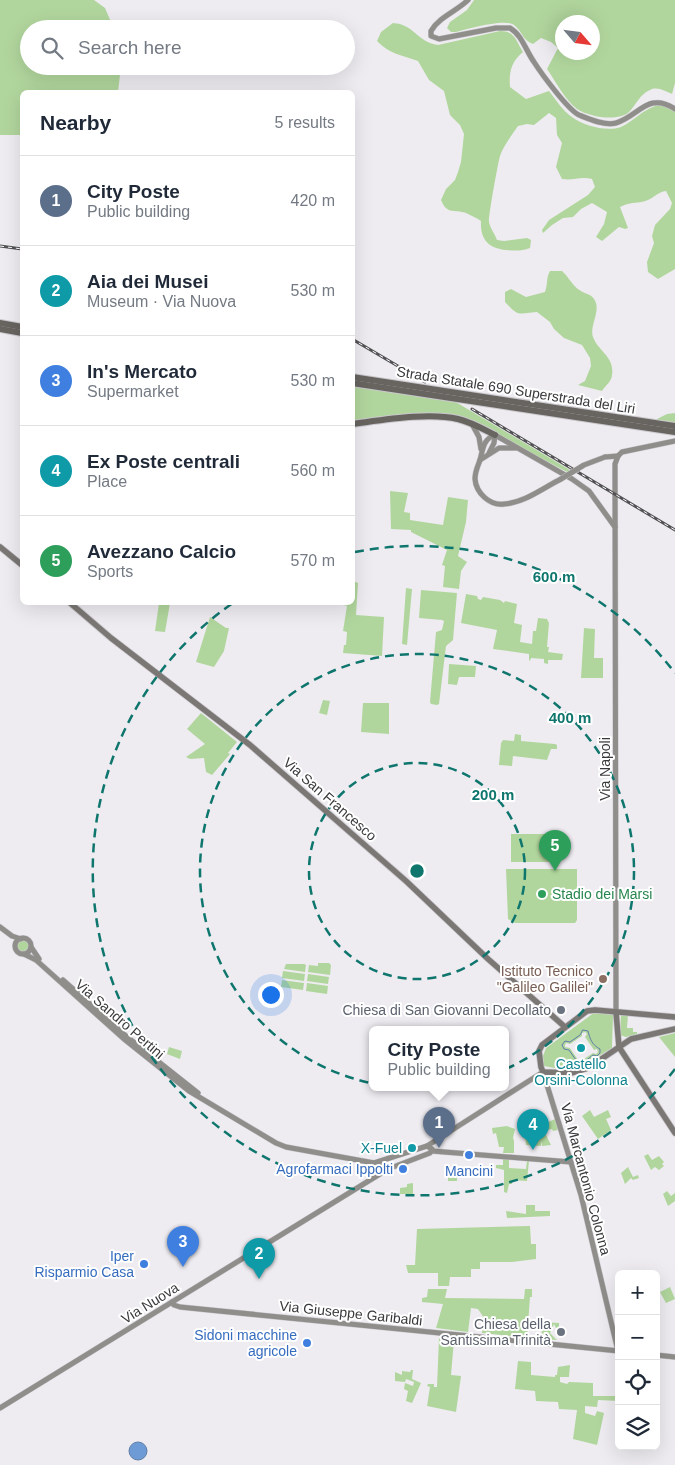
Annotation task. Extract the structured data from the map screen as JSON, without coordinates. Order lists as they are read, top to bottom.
{
  "streets": {
    "highway": ["Strada Statale 690 Superstrada del Liri"],
    "main road": [
      "Via Napoli",
      "Via San Francesco",
      "Via Sandro Pertini",
      "Via Marcantonio Colonna",
      "Via Nuova",
      "Via Giuseppe Garibaldi"
    ]
  },
  "crossings": [
    ["Via Nuova", "Via Giuseppe Garibaldi"]
  ],
  "places": [
    "Stadio dei Marsi",
    "Istituto Tecnico \"Galileo Galilei\"",
    "Chiesa di San Giovanni Decollato",
    "Castello Orsini-Colonna",
    "X-Fuel",
    "Mancini",
    "Agrofarmaci Ippolti",
    "Iper Risparmio Casa",
    "Chiesa della Santissima Trinità",
    "Sidoni macchine agricole"
  ],
  "north": "bottom right",
  "page": {
    "search": "Search here",
    "heading": ["Nearby", "5 results"],
    "list": [
      {
        "mark": "1",
        "name": "City Poste",
        "note": "Public building",
        "value": "420 m"
      },
      {
        "mark": "2",
        "name": "Aia dei Musei",
        "note": "Museum · Via Nuova",
        "value": "530 m"
      },
      {
        "mark": "3",
        "name": "In's Mercato",
        "note": "Supermarket",
        "value": "530 m"
      },
      {
        "mark": "4",
        "name": "Ex Poste centrali",
        "note": "Place",
        "value": "560 m"
      },
      {
        "mark": "5",
        "name": "Avezzano Calcio",
        "note": "Sports",
        "value": "570 m"
      }
    ],
    "pins": [
      "5",
      "1",
      "4",
      "3",
      "2"
    ],
    "popup": ["City Poste", "Public building"],
    "map_buttons": ["+", "−"]
  },
  "rings": ["600 m", "400 m", "200 m"]
}
